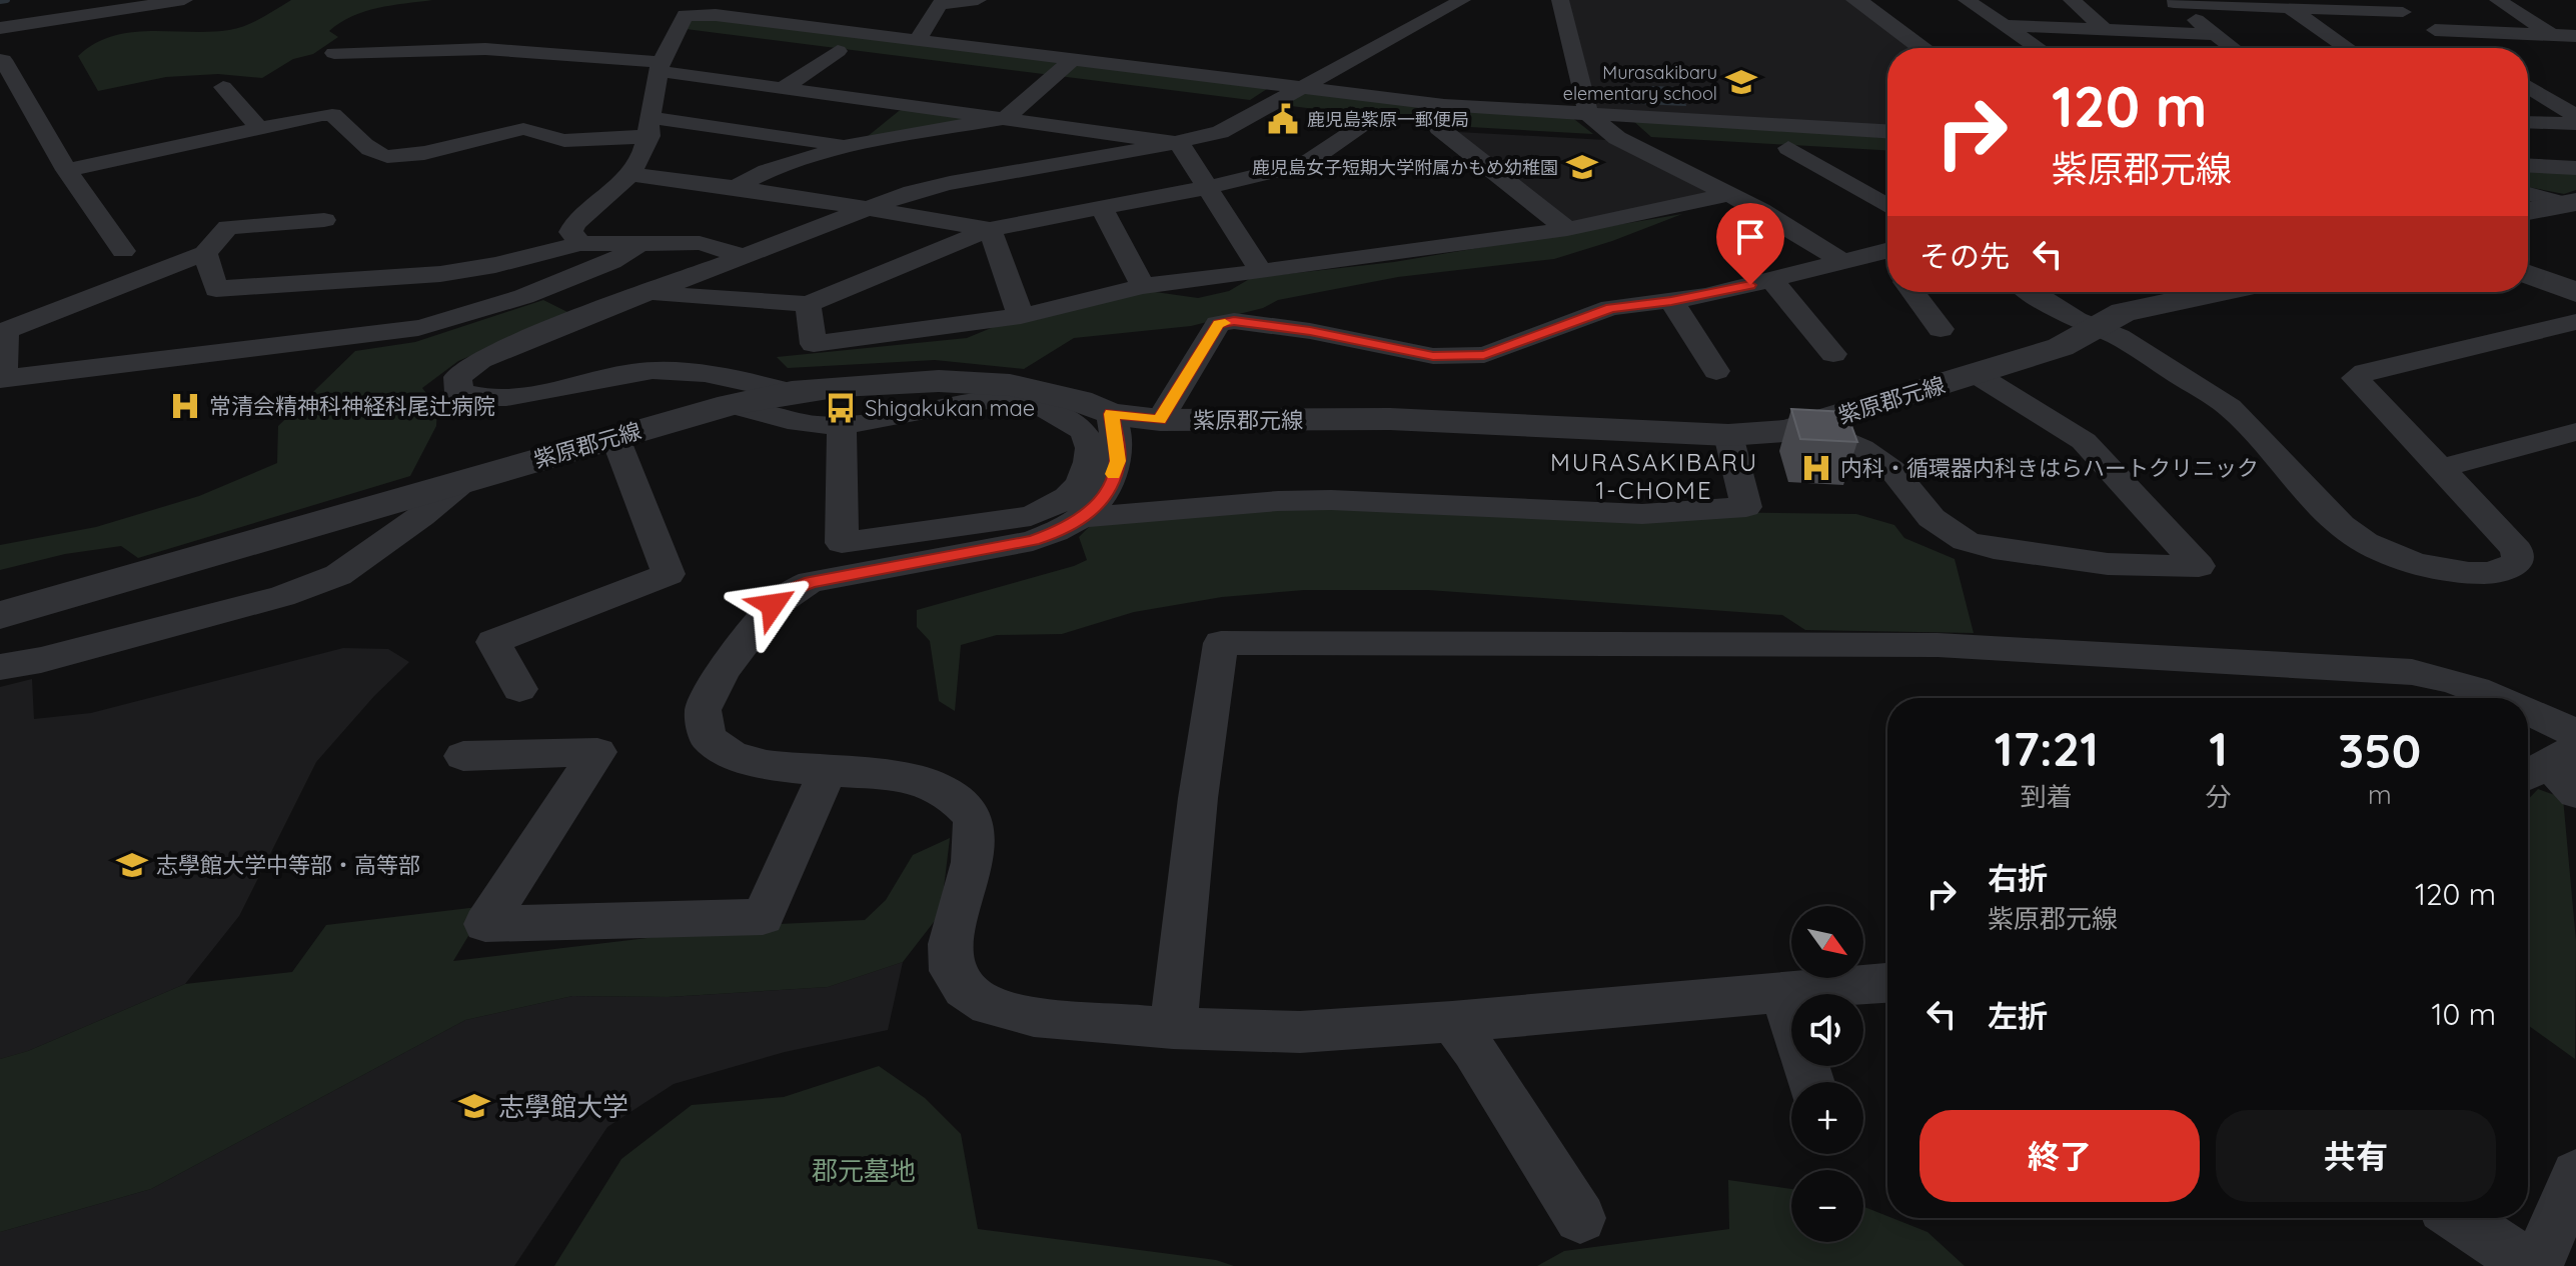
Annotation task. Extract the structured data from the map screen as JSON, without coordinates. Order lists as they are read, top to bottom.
{
  "streets": {
    "street": ["紫原郡元線"]
  },
  "districts": ["MURASAKIBARU 1-CHOME"],
  "parks": ["郡元墓地"],
  "places": {
    "school or university": [
      "Murasakibaru elementary school",
      "鹿児島女子短期大学附属かもめ幼稚園",
      "志學館大学中等部・高等部",
      "志學館大学"
    ],
    "public building": ["鹿児島紫原一郵便局"],
    "hospital": ["常清会精神科神経科尾辻病院", "内科・循環器内科きはらハートクリニック"],
    "bus stop": ["Shigakukan mae"]
  },
  "north": "bottom right",
  "page": {
    "turn": ["120 m", "紫原郡元線"],
    "then": "その先",
    "eta": [
      "17:21",
      "到着",
      "1",
      "分",
      "350",
      "m"
    ],
    "list": [
      {
        "name": "右折",
        "note": "紫原郡元線",
        "value": "120 m"
      },
      {
        "name": "左折",
        "value": "10 m"
      }
    ],
    "map_buttons": ["+", "−"],
    "buttons": ["終了", "共有"]
  }
}
